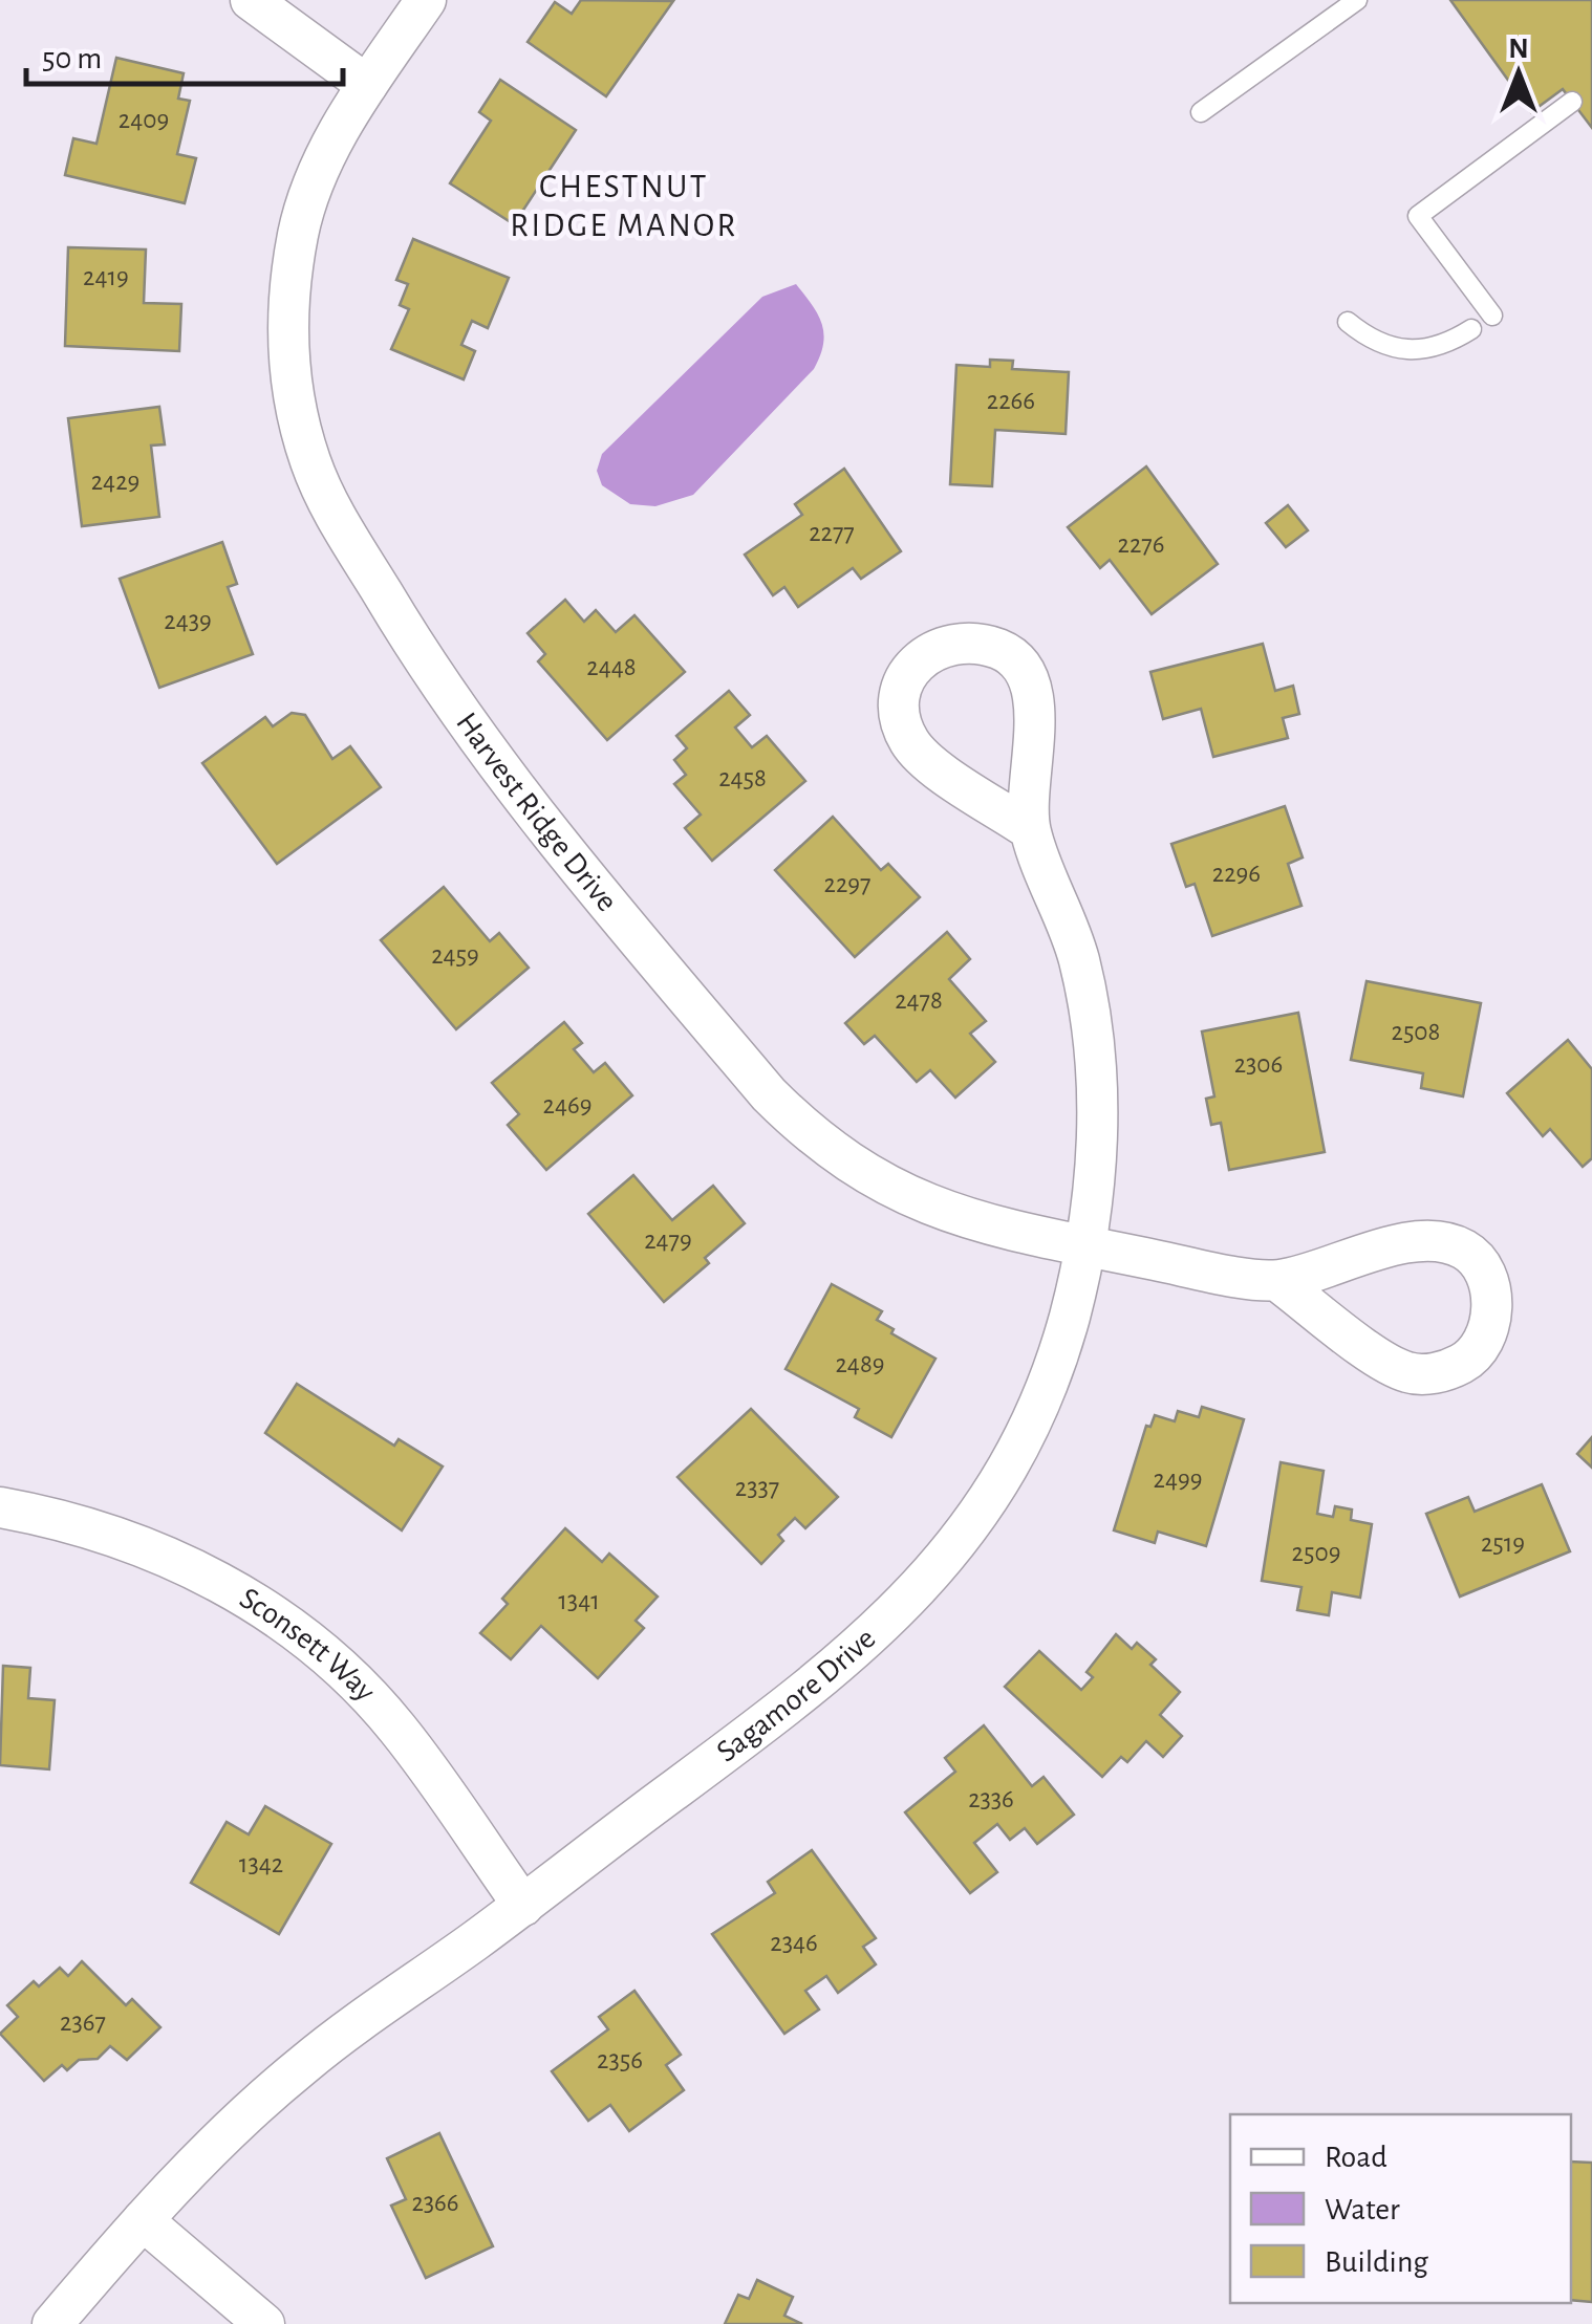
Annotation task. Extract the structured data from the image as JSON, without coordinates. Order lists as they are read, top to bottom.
{
  "streets": {
    "street": ["Harvest Ridge Drive", "Sconsett Way", "Sagamore Drive"]
  },
  "crossings": [
    ["Harvest Ridge Drive", "Sagamore Drive"],
    ["Sconsett Way", "Sagamore Drive"]
  ],
  "districts": ["CHESTNUT RIDGE MANOR"],
  "house_numbers": [
    "2409",
    "2419",
    "2266",
    "2429",
    "2277",
    "2276",
    "2439",
    "2448",
    "2458",
    "2296",
    "2297",
    "2459",
    "2478",
    "2508",
    "2306",
    "2469",
    "2479",
    "2489",
    "2499",
    "2337",
    "2519",
    "2509",
    "1341",
    "2336",
    "1342",
    "2346",
    "2367",
    "2356",
    "2366"
  ],
  "legend": ["Road", "Water", "Building"],
  "scale_bar": "50 m",
  "north": "top"
}
